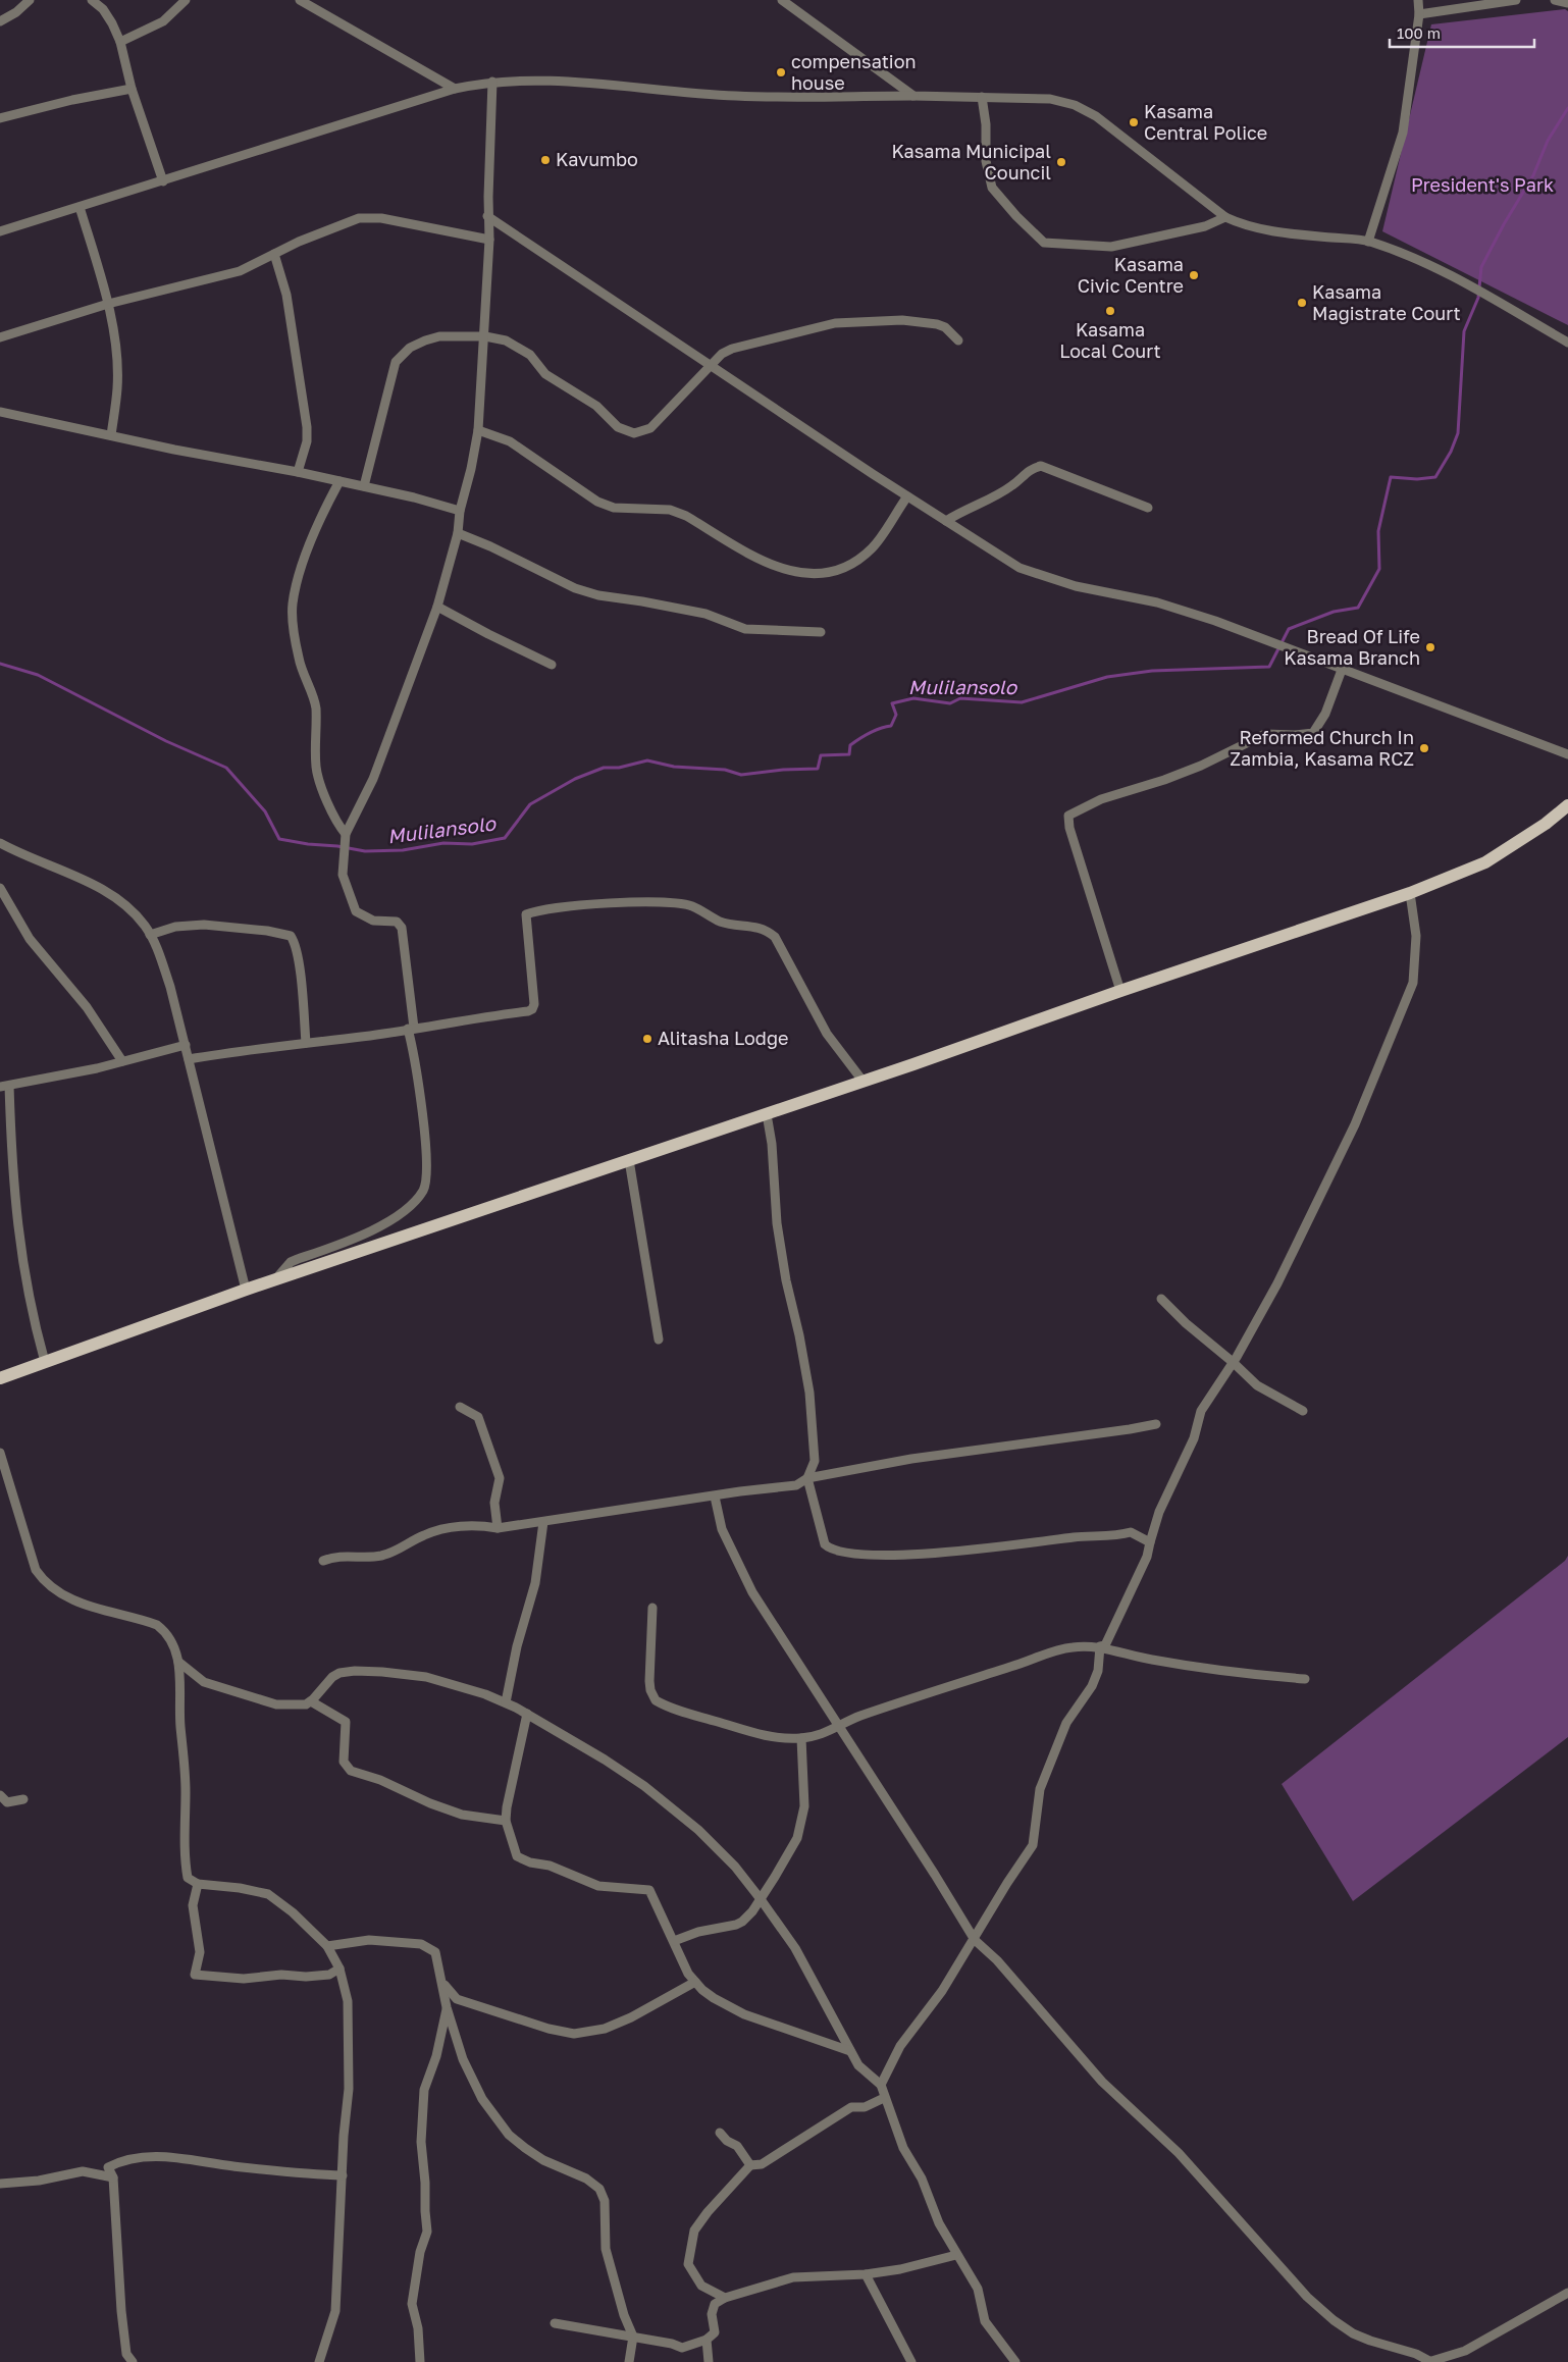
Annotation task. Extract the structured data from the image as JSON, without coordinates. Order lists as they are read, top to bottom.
{
  "water": ["Mulilansolo"],
  "parks": ["President's Park"],
  "places": [
    "compensation house",
    "Kasama Central Police",
    "Kavumbo",
    "Kasama Municipal Council",
    "Kasama Civic Centre",
    "Kasama Magistrate Court",
    "Kasama Local Court",
    "Bread Of Life Kasama Branch",
    "Reformed Church In Zambia, Kasama RCZ",
    "Alitasha Lodge"
  ],
  "scale_bar": "100 m"
}
